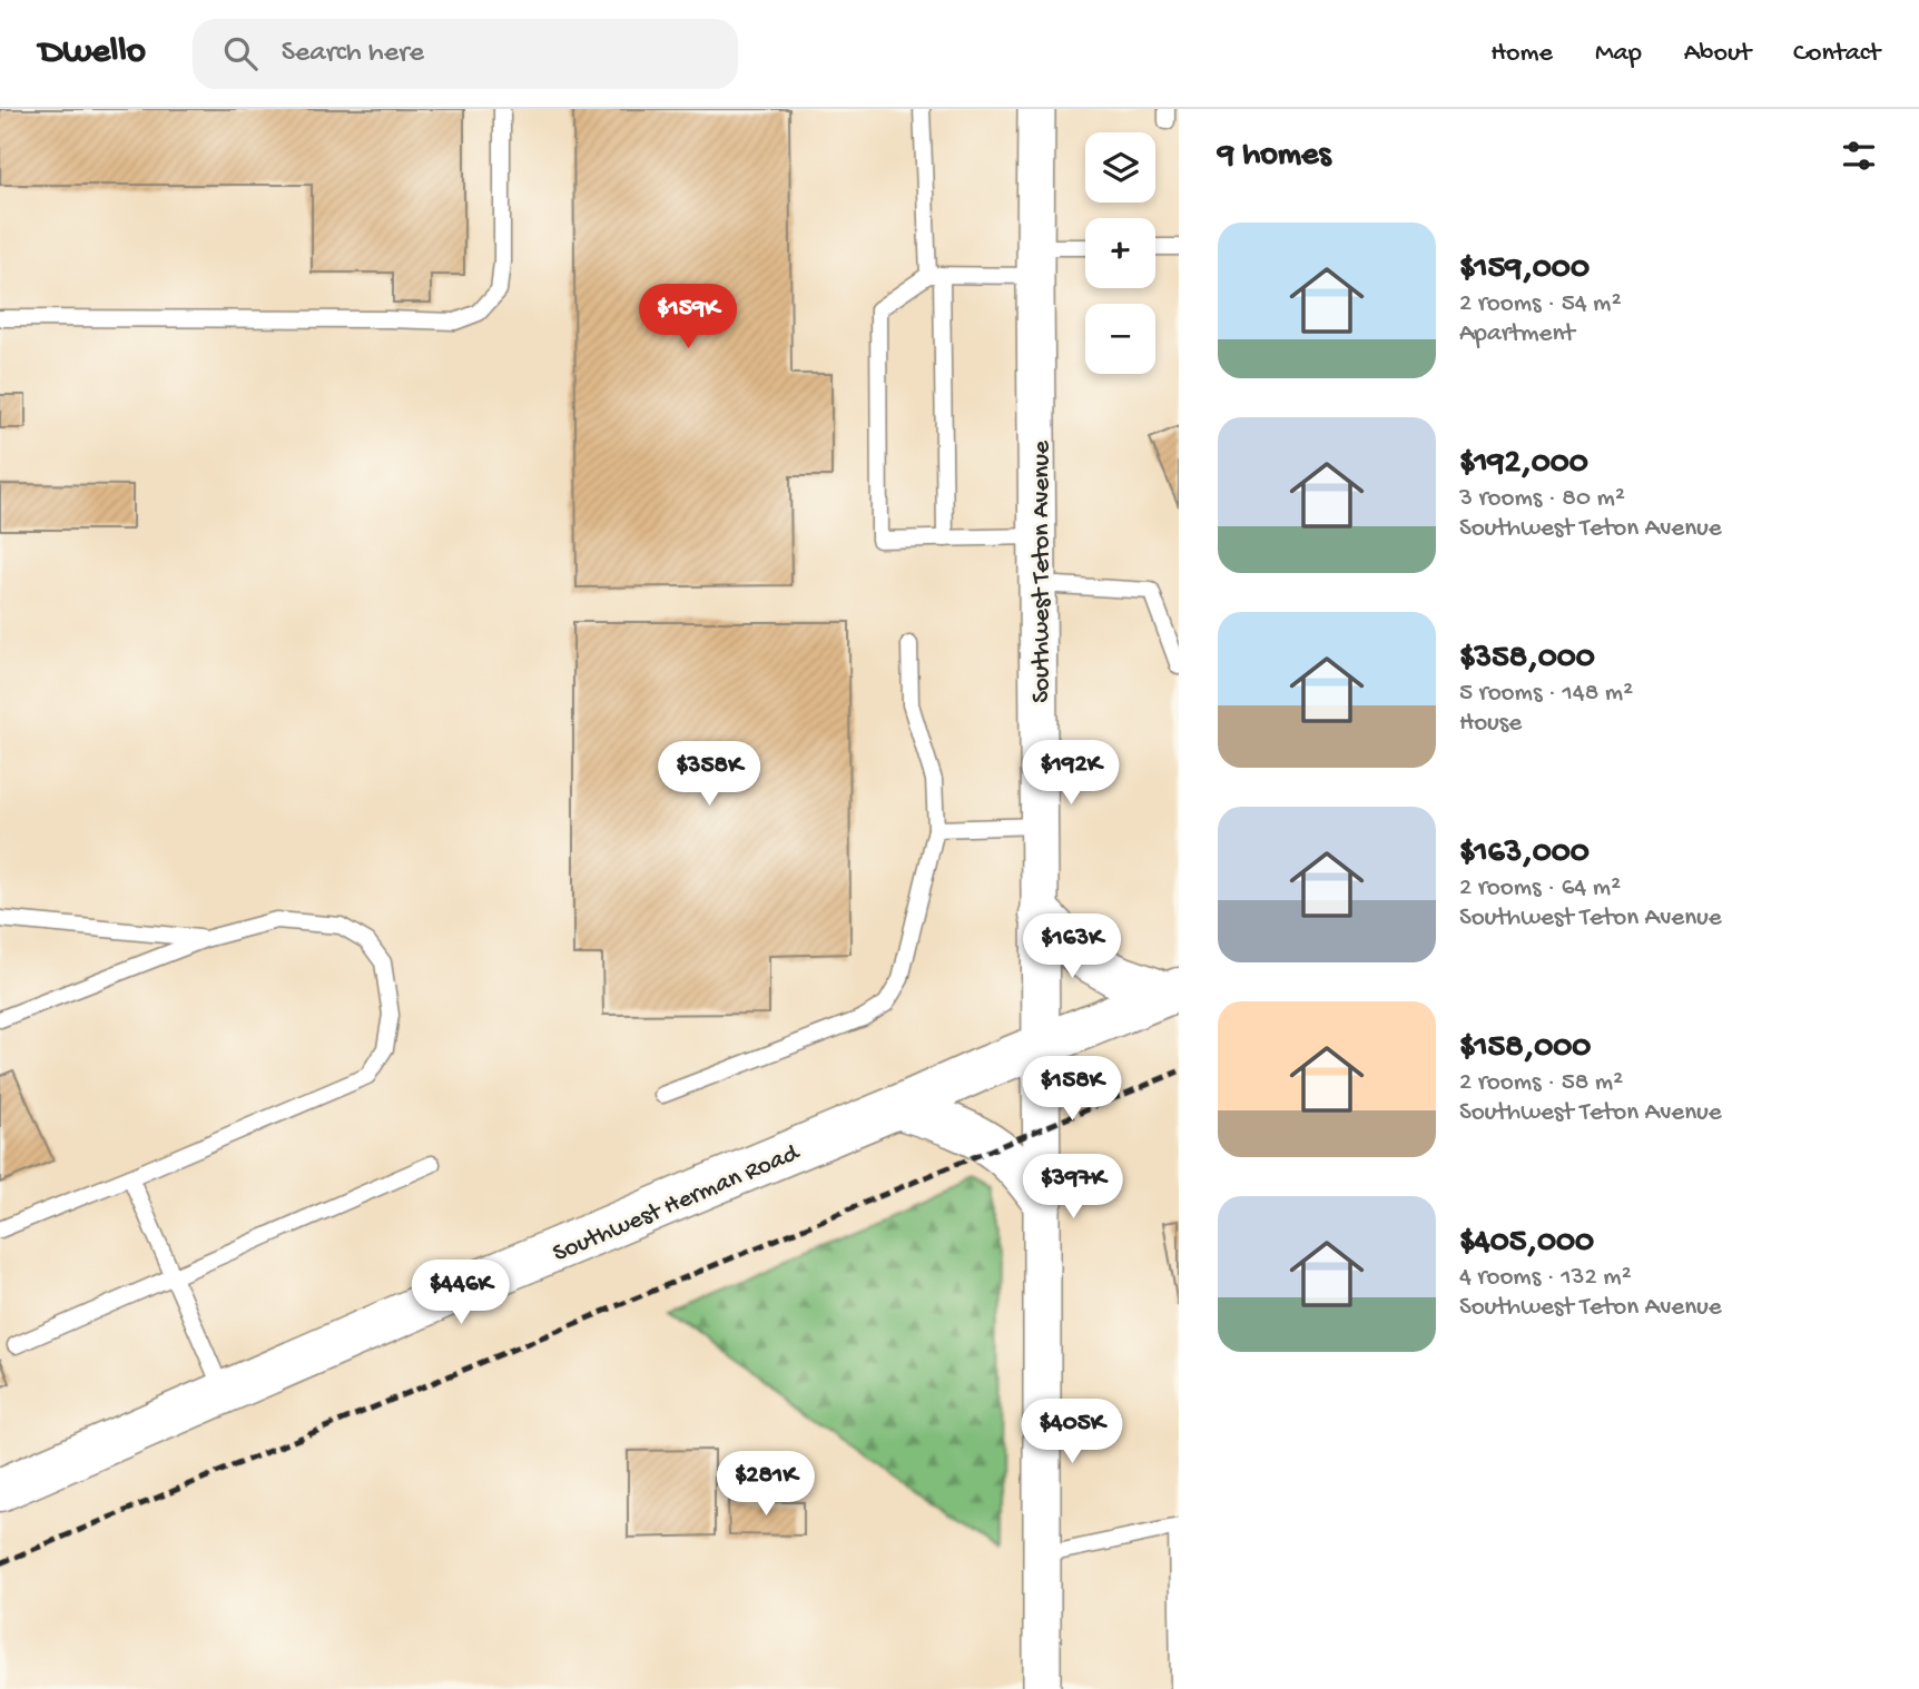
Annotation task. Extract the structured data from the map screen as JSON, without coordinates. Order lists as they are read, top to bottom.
{
  "streets": {
    "main road": ["Southwest Herman Road"],
    "street": ["Southwest Teton Avenue"]
  },
  "crossings": [
    ["Southwest Teton Avenue", "Southwest Herman Road"]
  ],
  "page": {
    "header": "Dwello",
    "search": "Search here",
    "nav": [
      "Home",
      "Map",
      "About",
      "Contact"
    ],
    "heading": "9 homes",
    "map_buttons": ["+", "−"],
    "list": [
      {
        "name": "$159,000",
        "note": "2 rooms · 54 m² · Apartment"
      },
      {
        "name": "$192,000",
        "note": "3 rooms · 80 m² · Southwest Teton Avenue"
      },
      {
        "name": "$358,000",
        "note": "5 rooms · 148 m² · House"
      },
      {
        "name": "$163,000",
        "note": "2 rooms · 64 m² · Southwest Teton Avenue"
      },
      {
        "name": "$158,000",
        "note": "2 rooms · 58 m² · Southwest Teton Avenue"
      },
      {
        "name": "$405,000",
        "note": "4 rooms · 132 m² · Southwest Teton Avenue"
      }
    ],
    "price": [
      "$159K",
      "$192K",
      "$358K",
      "$163K",
      "$158K",
      "$397K",
      "$446K",
      "$405K",
      "$281K"
    ]
  }
}
